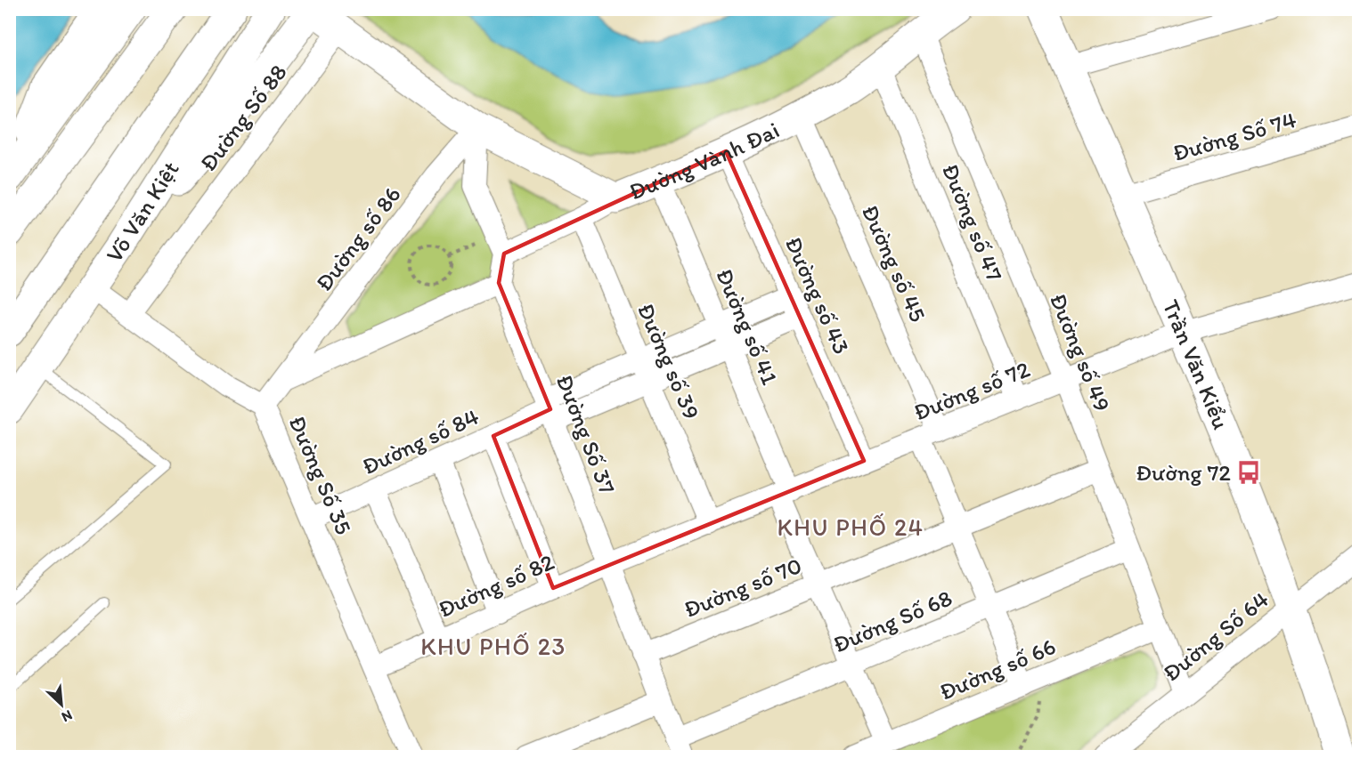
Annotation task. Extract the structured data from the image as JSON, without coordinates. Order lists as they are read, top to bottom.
{
  "streets": {
    "main road": ["Đường Vành Đai", "Võ Văn Kiệt", "Trần Văn Kiểu"],
    "street": [
      "Đường Số 88",
      "Đường Số 74",
      "Đường số 47",
      "Đường số 86",
      "Đường số 45",
      "Đường số 43",
      "Đường số 41",
      "Đường số 49",
      "Đường số 39",
      "Đường số 72",
      "Đường Số 37",
      "Đường số 84",
      "Đường Số 35",
      "Đường số 82",
      "Đường số 70",
      "Đường Số 68",
      "Đường Số 64",
      "Đường số 66"
    ]
  },
  "crossings": [
    ["Đường Số 88", "Đường Vành Đai"],
    ["Đường Số 88", "Đường Số 35"],
    ["Đường Số 74", "Trần Văn Kiểu"],
    ["Đường Vành Đai", "Đường số 47"],
    ["Đường Vành Đai", "Đường số 86"],
    ["Đường Vành Đai", "Đường số 45"],
    ["Đường Vành Đai", "Đường số 43"],
    ["Đường Vành Đai", "Đường số 41"],
    ["Đường Vành Đai", "Đường số 49"],
    ["Võ Văn Kiệt", "Đường Số 35"],
    ["Đường số 47", "Đường số 72"],
    ["Đường số 86", "Đường Số 37"],
    ["Đường số 86", "Đường Số 35"],
    ["Đường số 45", "Đường số 72"],
    ["Đường số 45", "Đường số 70"],
    ["Đường số 45", "Đường Số 68"],
    ["Đường số 45", "Đường số 66"],
    ["Đường số 43", "Đường số 72"],
    ["Đường số 43", "Đường số 84"],
    ["Đường số 41", "Đường số 72"],
    ["Đường số 41", "Đường số 84"],
    ["Đường số 49", "Đường số 72"],
    ["Đường số 49", "Đường số 70"],
    ["Đường số 49", "Đường Số 68"],
    ["Đường số 49", "Đường Số 64"],
    ["Đường số 49", "Đường số 66"],
    ["Đường số 39", "Đường số 72"],
    ["Đường số 39", "Đường số 84"],
    ["Trần Văn Kiểu", "Đường số 72"],
    ["Trần Văn Kiểu", "Đường Số 64"],
    ["Đường số 72", "Đường Số 37"],
    ["Đường số 72", "Đường số 82"],
    ["Đường Số 37", "Đường số 84"],
    ["Đường Số 37", "Đường số 82"],
    ["Đường Số 37", "Đường số 70"],
    ["Đường Số 37", "Đường Số 68"],
    ["Đường số 84", "Đường Số 35"],
    ["Đường Số 35", "Đường số 82"]
  ],
  "districts": ["KHU PHỐ 24", "KHU PHỐ 23"],
  "places": {
    "bus stop": ["Đường 72"]
  },
  "north": "bottom right"
}
